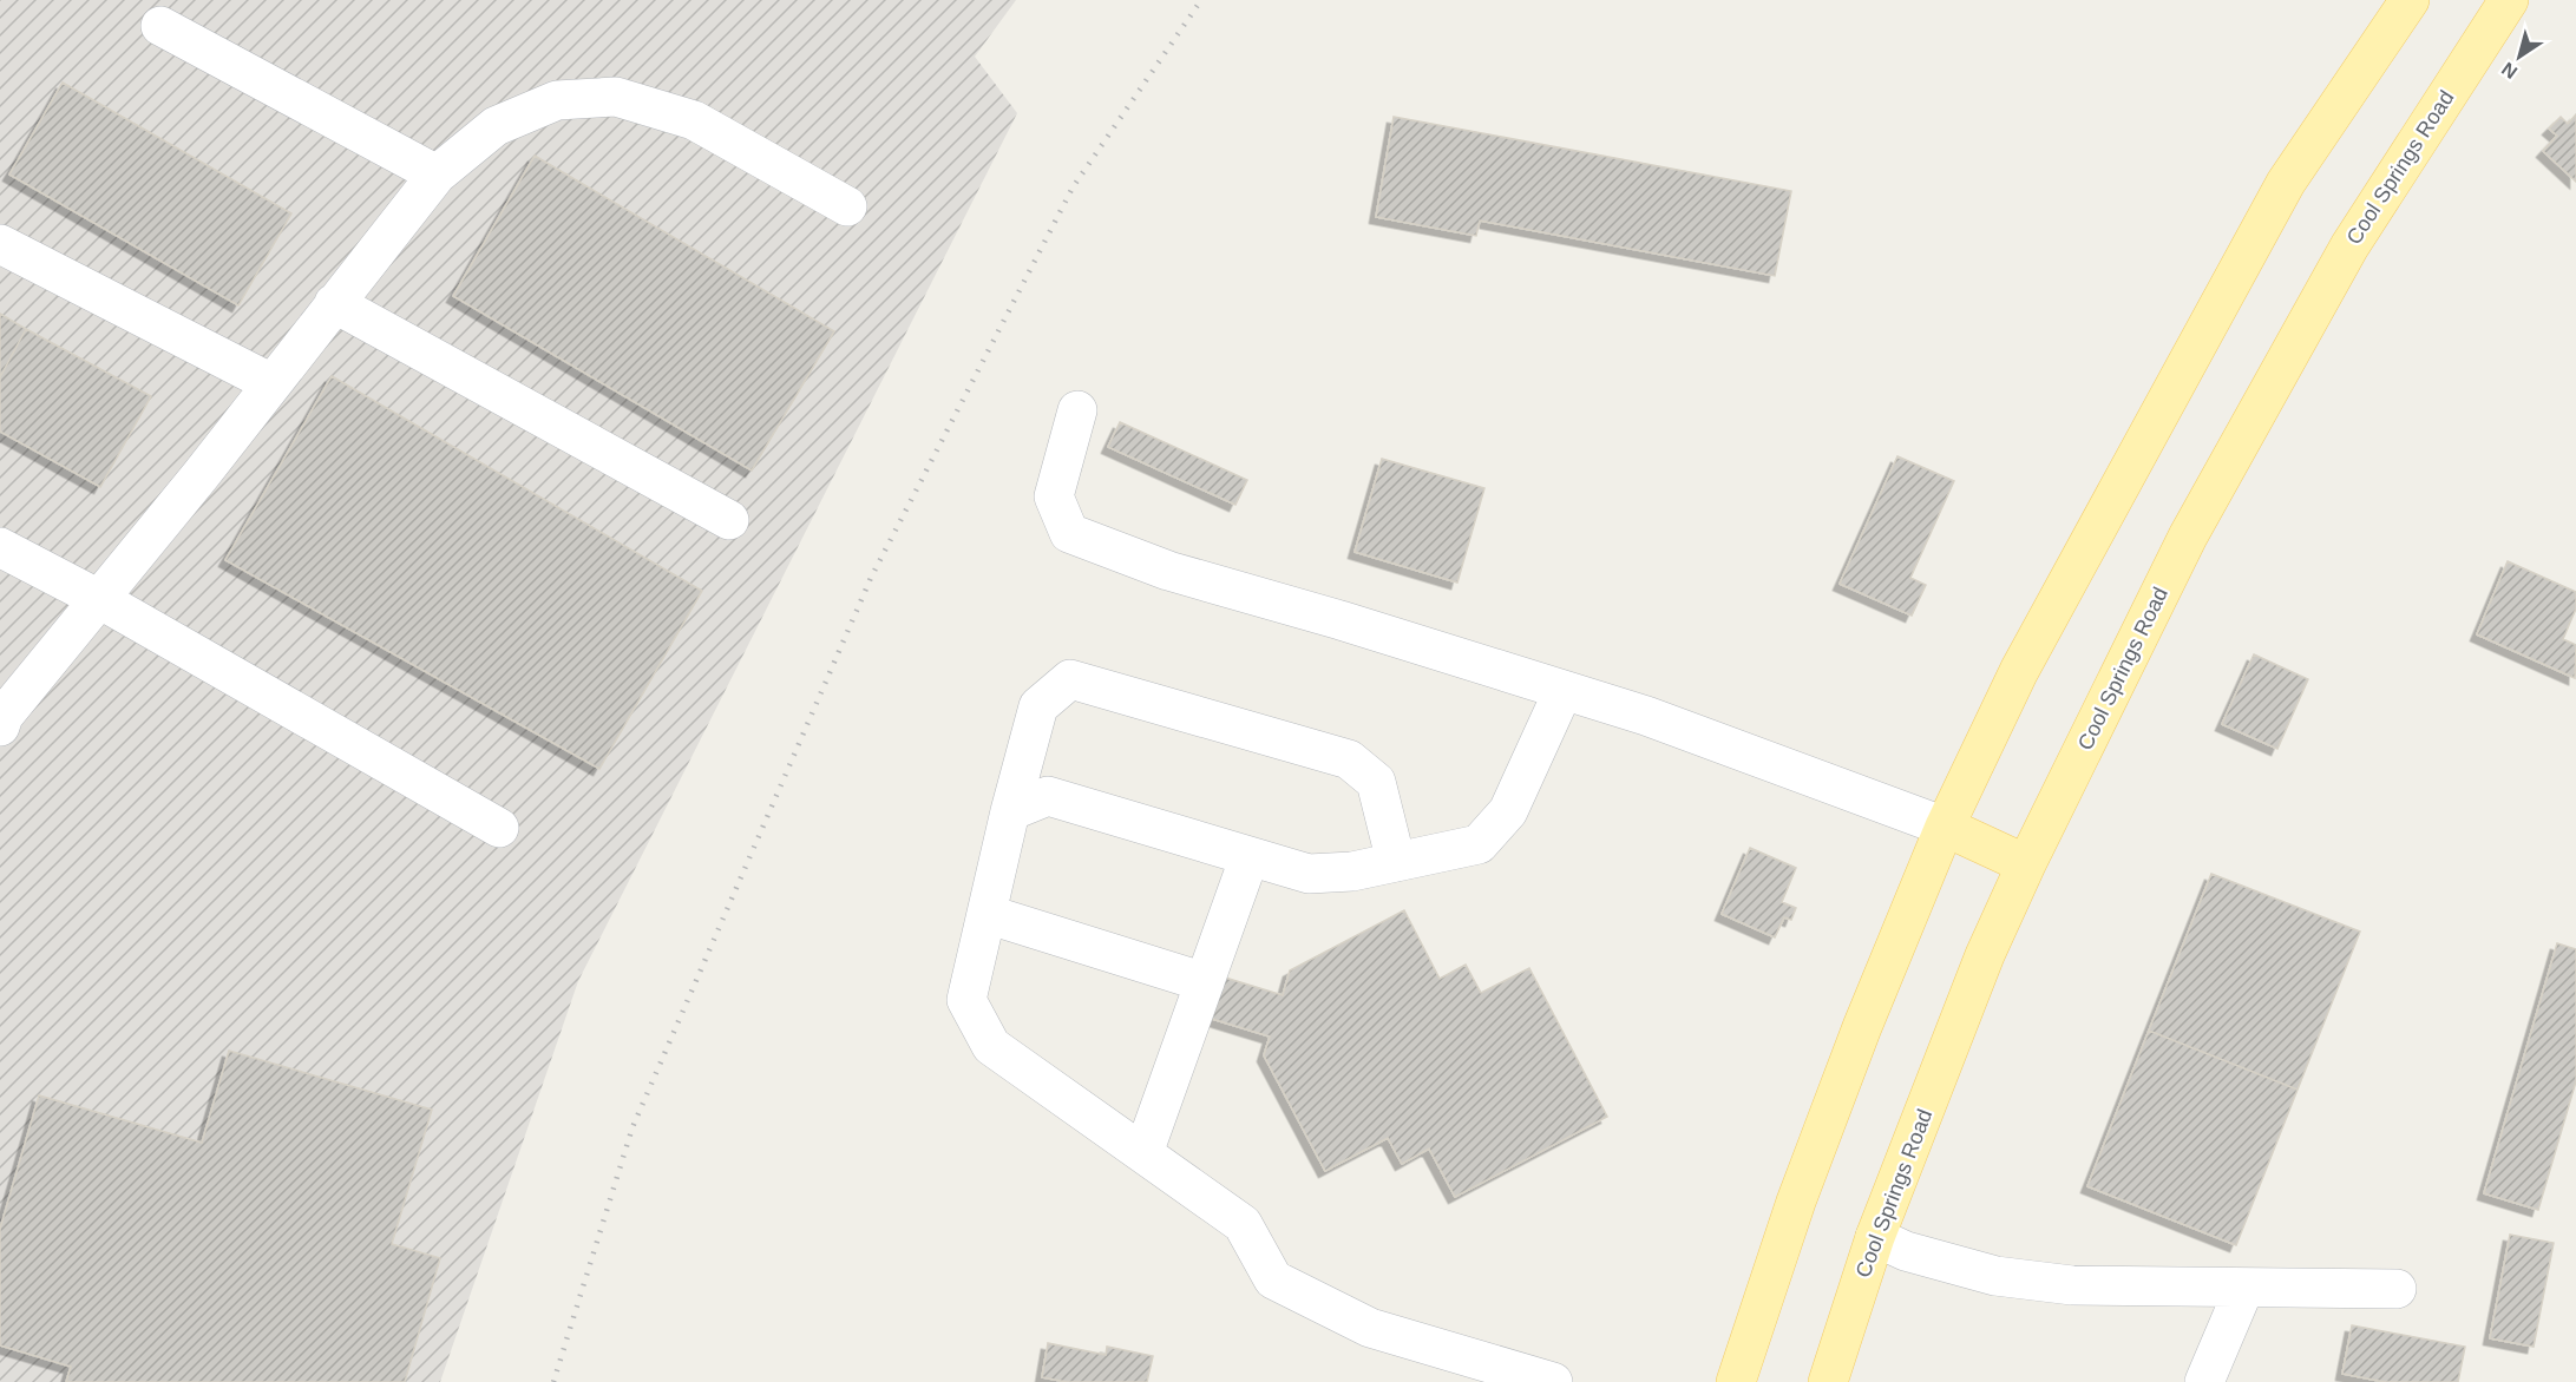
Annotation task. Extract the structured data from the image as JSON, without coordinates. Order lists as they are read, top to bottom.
{
  "streets": {
    "main road": ["Cool Springs Road"]
  },
  "north": "bottom left"
}
